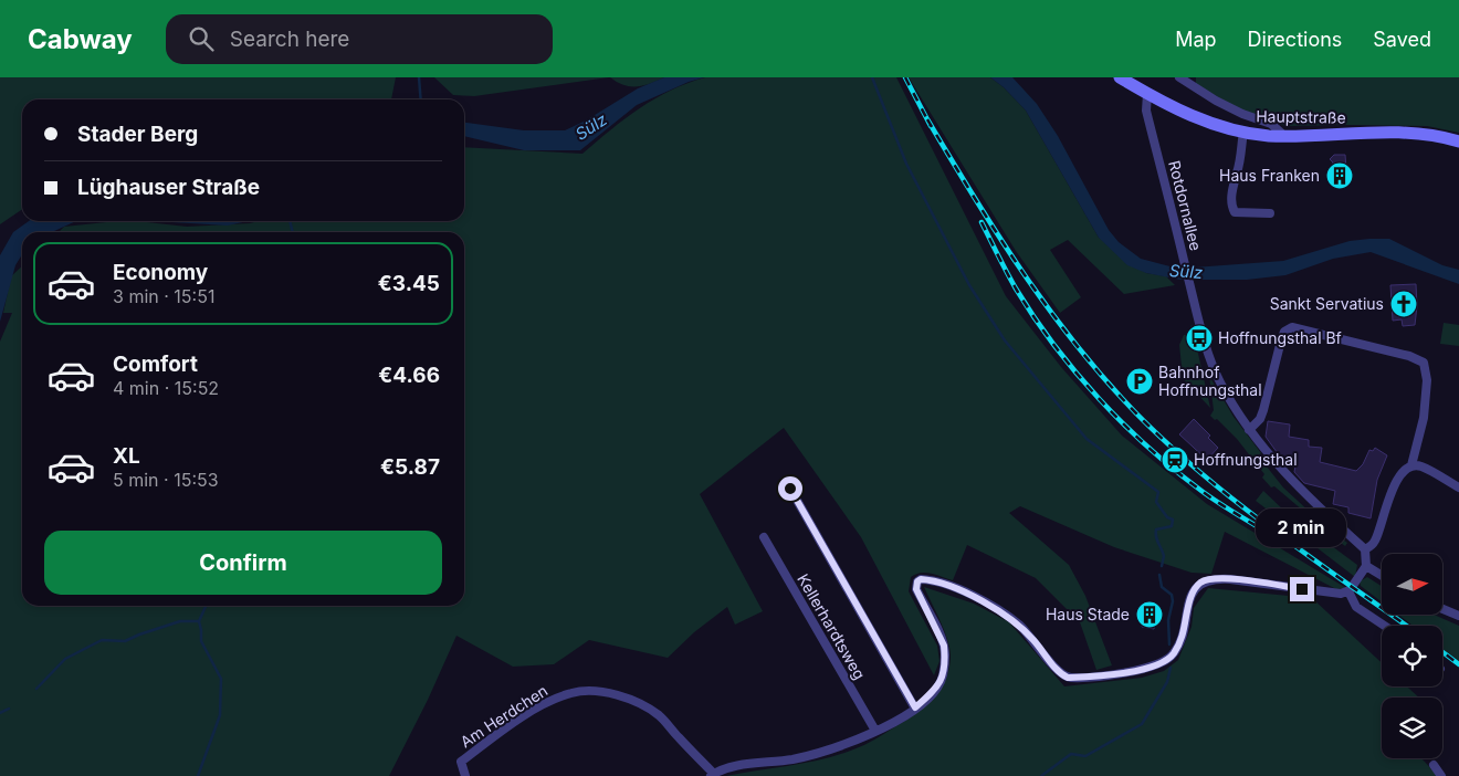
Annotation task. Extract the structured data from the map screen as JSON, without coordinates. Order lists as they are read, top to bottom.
{
  "streets": {
    "main road": ["Hauptstraße"],
    "street": ["Rotdornallee", "Kellerhardtsweg", "Am Herdchen"]
  },
  "crossings": [
    ["Hauptstraße", "Rotdornallee"]
  ],
  "water": ["Sülz"],
  "places": {
    "building": ["Haus Franken", "Haus Stade"],
    "church": ["Sankt Servatius"],
    "bus stop": ["Hoffnungsthal Bf"],
    "parking": ["Bahnhof Hoffnungsthal"],
    "station": ["Hoffnungsthal"]
  },
  "north": "right",
  "page": {
    "header": "Cabway",
    "search": "Search here",
    "nav": ["Map", "Directions", "Saved"],
    "banner": ["Stader Berg", "Lüghauser Straße"],
    "list": [
      {
        "name": "Economy",
        "note": "3 min · 15:51",
        "value": "€3.45"
      },
      {
        "name": "Comfort",
        "note": "4 min · 15:52",
        "value": "€4.66"
      },
      {
        "name": "XL",
        "note": "5 min · 15:53",
        "value": "€5.87"
      }
    ],
    "bubble": "2 min",
    "buttons": "Confirm"
  }
}
